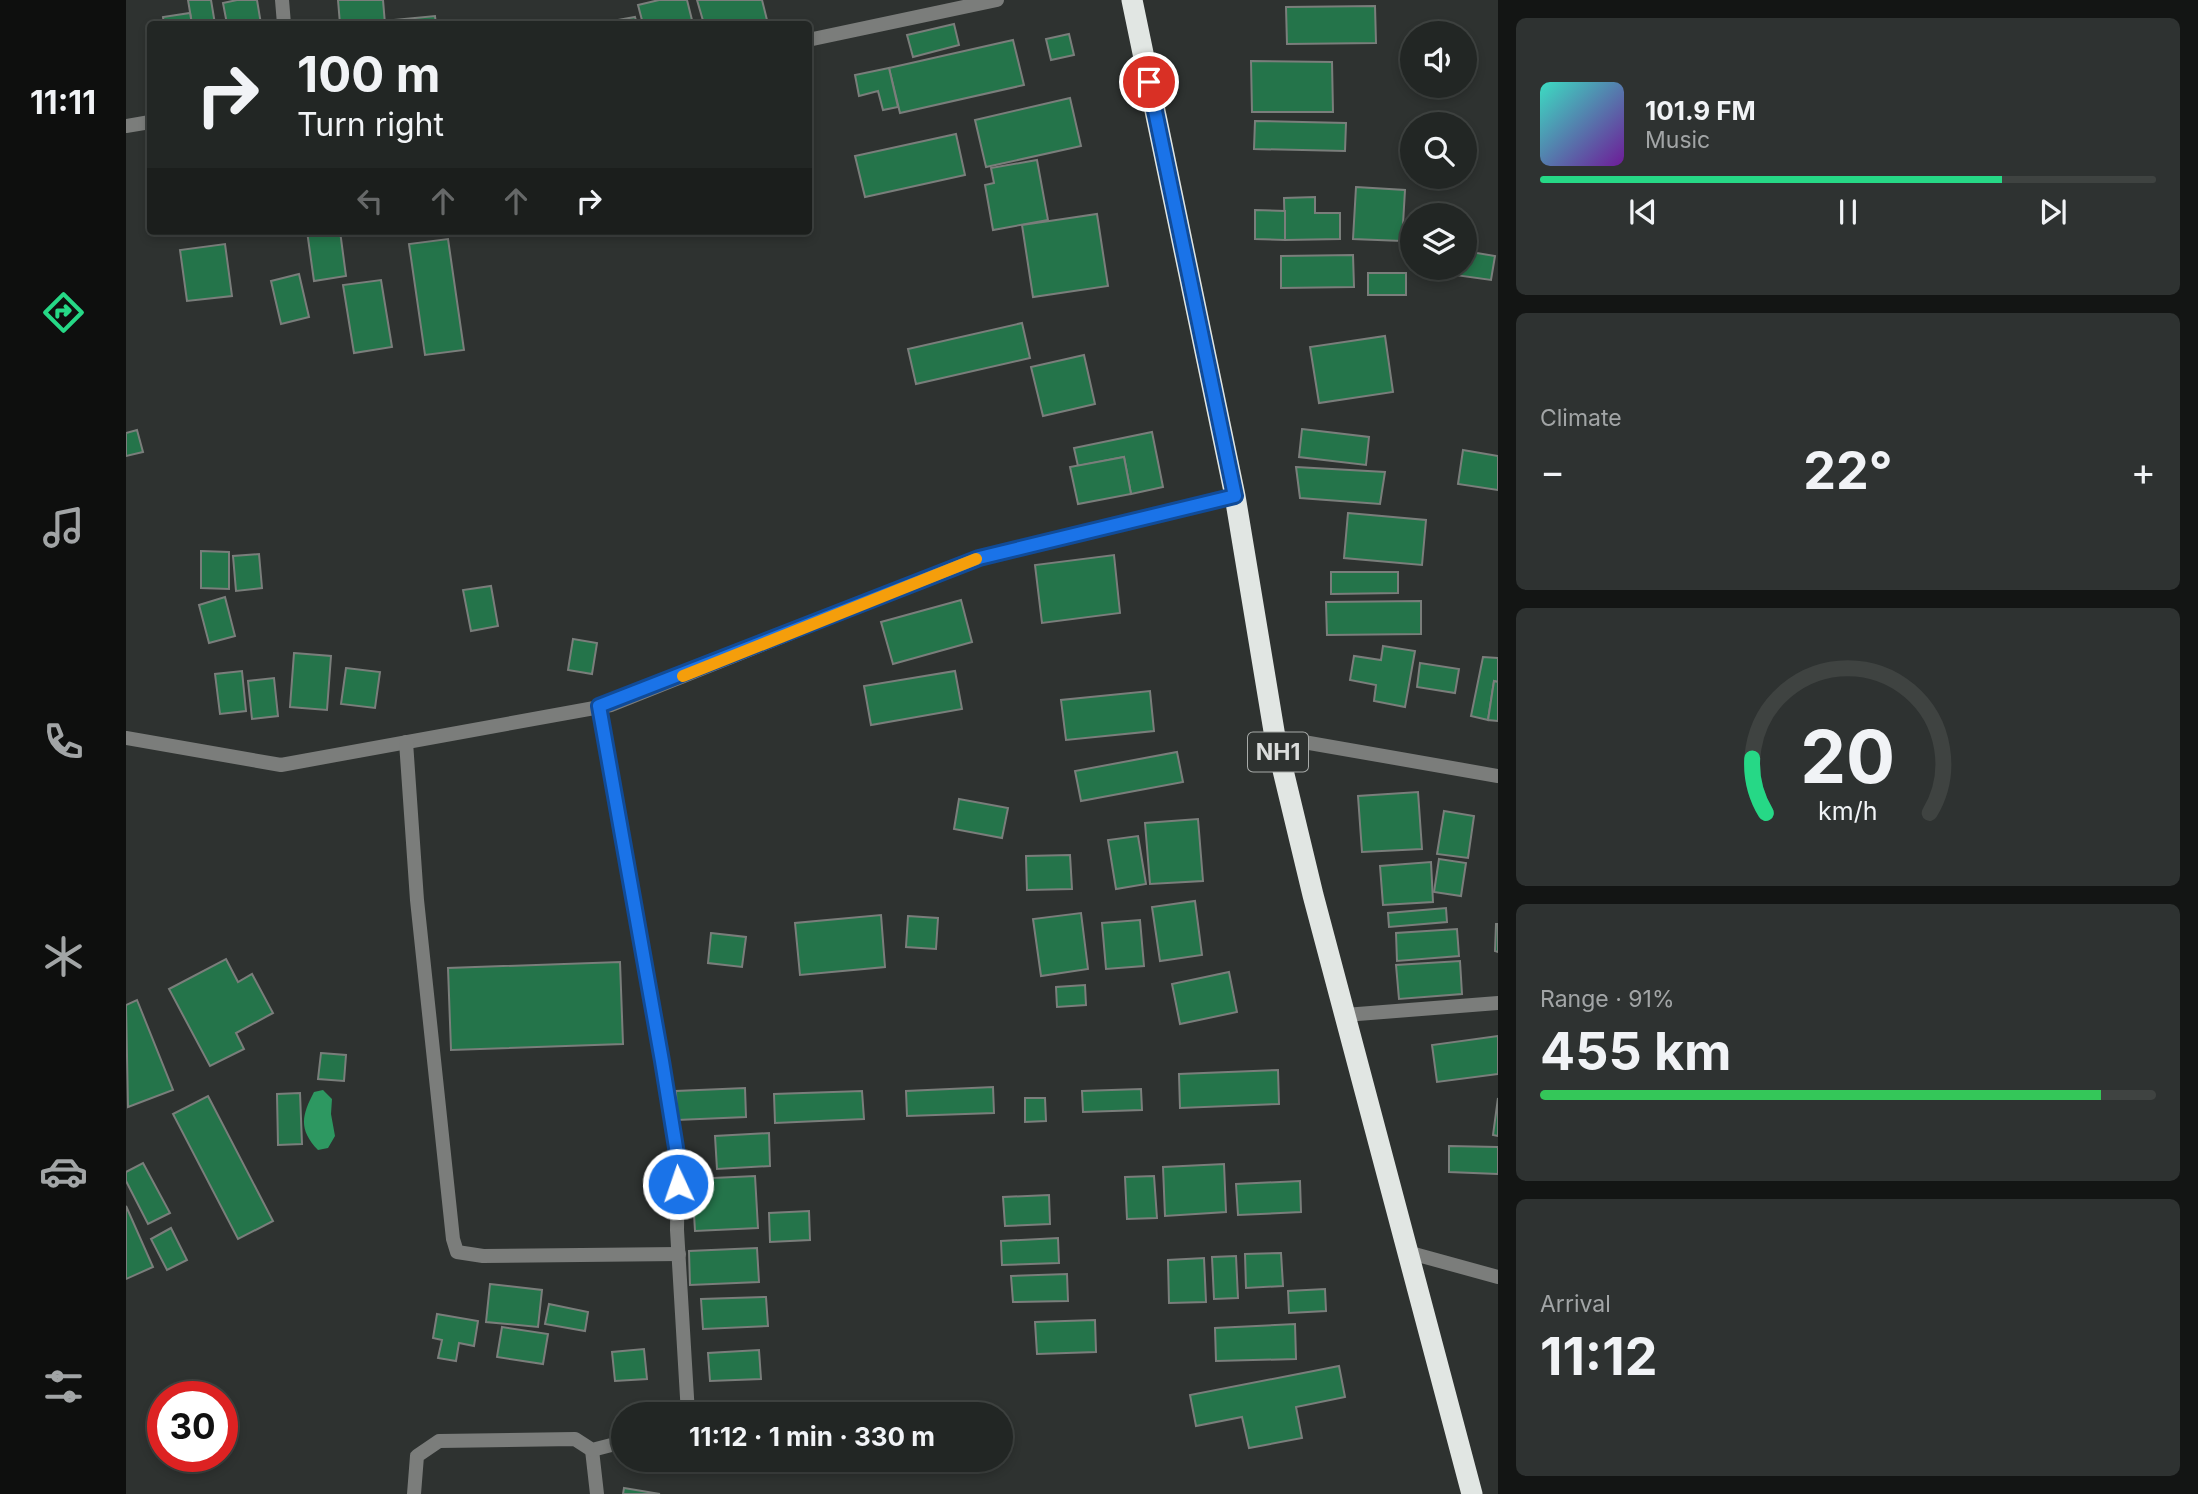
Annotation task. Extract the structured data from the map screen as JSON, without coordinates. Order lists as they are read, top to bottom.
{
  "streets": {
    "highway": ["NH1"]
  },
  "page": {
    "tabs": "11:11",
    "turn": ["100 m", "Turn right"],
    "song": ["101.9 FM", "Music"],
    "tile": [
      "Climate",
      ["Range · 91%", "455 km"],
      ["Arrival", "11:12"]
    ],
    "heat": ["−", "22°", "+"],
    "limit": "30",
    "trip": "11:12 · 1 min · 330 m",
    "gauge": ["20", "km/h"]
  }
}
